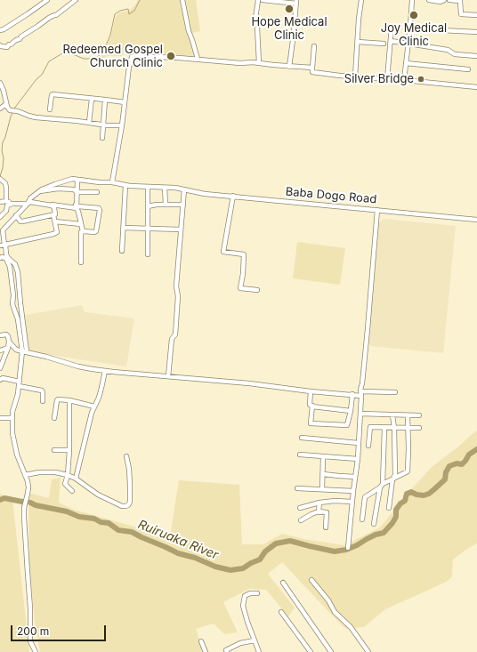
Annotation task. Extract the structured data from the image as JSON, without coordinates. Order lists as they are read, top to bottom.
{
  "streets": {
    "street": ["Baba Dogo Road"]
  },
  "water": ["Ruiruaka River"],
  "places": [
    "Hope Medical Clinic",
    "Joy Medical Clinic",
    "Redeemed Gospel Church Clinic",
    "Silver Bridge"
  ],
  "scale_bar": "200 m"
}
